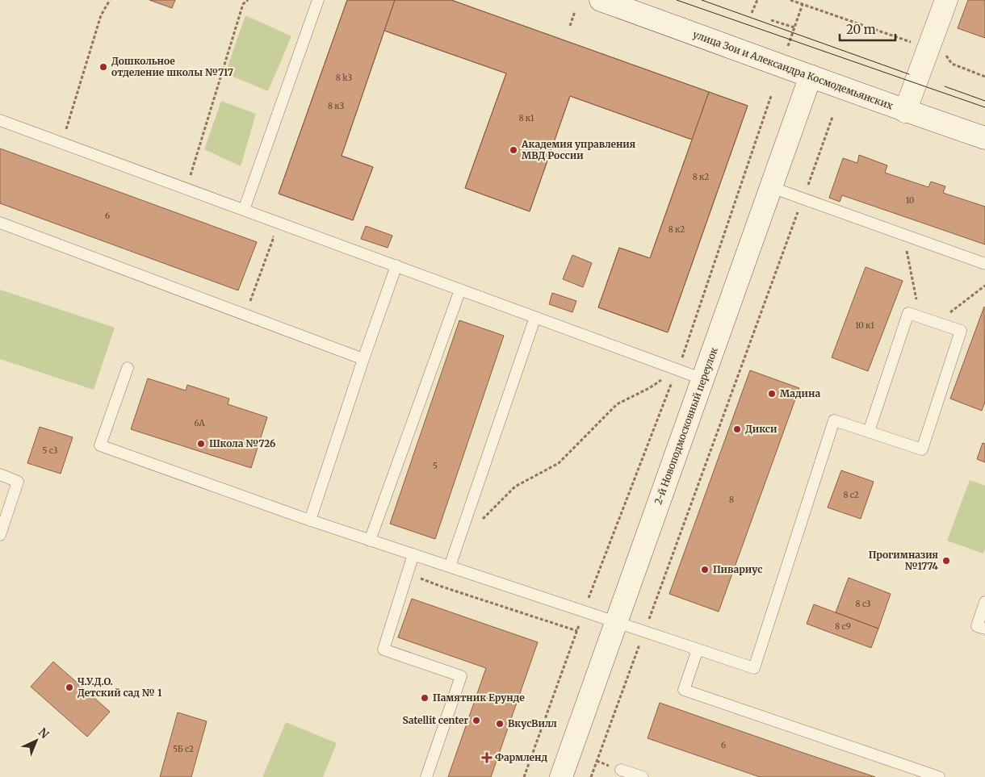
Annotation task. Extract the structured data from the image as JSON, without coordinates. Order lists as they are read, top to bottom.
{
  "streets": {
    "street": ["улица Зои и Александра Космодемьянских", "2-й Новоподмосковный переулок"]
  },
  "crossings": [
    ["улица Зои и Александра Космодемьянских", "2-й Новоподмосковный переулок"]
  ],
  "places": {
    "other": [
      "Дошкольное отделение школы №717",
      "Академия управления МВД России",
      "Мадина",
      "Дикси",
      "Школа №726",
      "Прогимназия №1774",
      "Пивариус",
      "Ч.У.Д.О. Детский сад № 1",
      "Памятник Ерунде",
      "Satellit center",
      "ВкусВилл"
    ],
    "health": ["Фармленд"]
  },
  "house_numbers": [
    "8 k3",
    "8 к3",
    "8 к1",
    "8 к2",
    "10",
    "6",
    "8 к2",
    "10 к1",
    "6А",
    "5 с3",
    "5",
    "8 с2",
    "8",
    "8 с3",
    "8 с9",
    "6",
    "5Б с2"
  ],
  "scale_bar": "20 m",
  "north": "top right"
}
